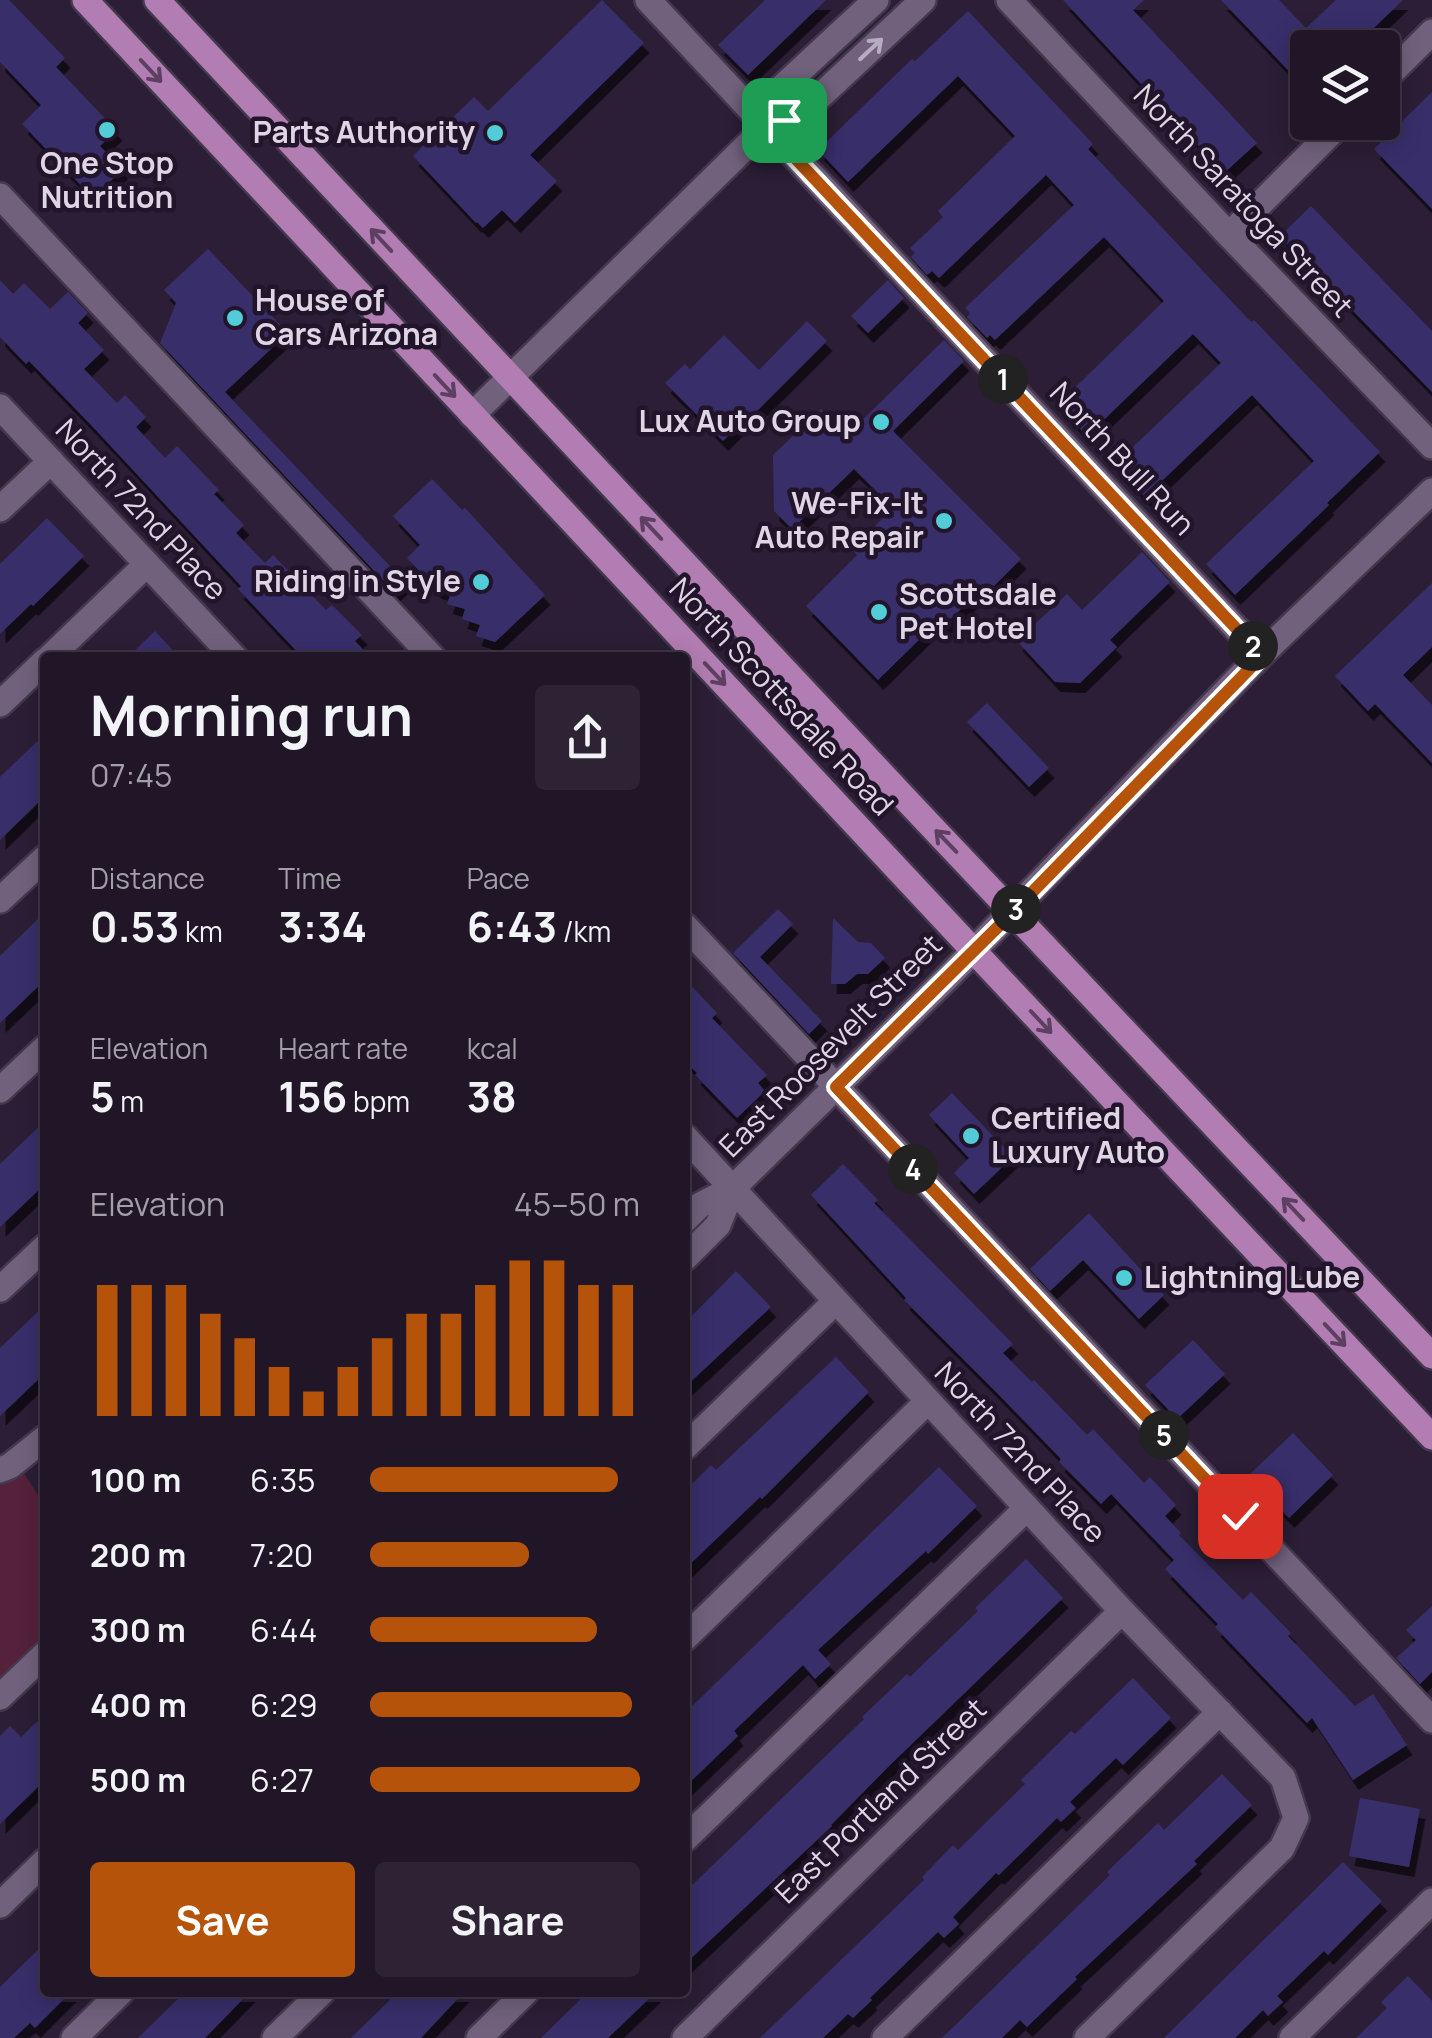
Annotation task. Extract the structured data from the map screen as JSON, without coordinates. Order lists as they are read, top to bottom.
{
  "streets": {
    "main road": ["North Scottsdale Road"],
    "street": [
      "North Saratoga Street",
      "North Bull Run",
      "North 72nd Place",
      "East Roosevelt Street",
      "East Portland Street"
    ]
  },
  "crossings": [
    ["North Bull Run", "East Roosevelt Street"],
    ["North 72nd Place", "East Roosevelt Street"],
    ["North 72nd Place", "East Portland Street"],
    ["North Scottsdale Road", "East Roosevelt Street"]
  ],
  "places": [
    "One Stop Nutrition",
    "Parts Authority",
    "House of Cars Arizona",
    "Lux Auto Group",
    "We-Fix-It Auto Repair",
    "Riding in Style",
    "Scottsdale Pet Hotel",
    "Certified Luxury Auto",
    "Lightning Lube"
  ],
  "page": {
    "pins": [
      "1",
      "2",
      "3",
      "4",
      "5"
    ],
    "heading": ["Morning run", "07:45"],
    "stats": [
      ["Distance", "0.53 km"],
      ["Time", "3:34"],
      ["Pace", "6:43 /km"],
      ["Elevation", "5 m"],
      ["Heart rate", "156 bpm"],
      ["kcal", "38"]
    ],
    "chart": ["Elevation", "45–50 m"],
    "list": [
      {
        "name": "100 m",
        "note": "6:35"
      },
      {
        "name": "200 m",
        "note": "7:20"
      },
      {
        "name": "300 m",
        "note": "6:44"
      },
      {
        "name": "400 m",
        "note": "6:29"
      },
      {
        "name": "500 m",
        "note": "6:27"
      }
    ],
    "buttons": ["Save", "Share"]
  }
}
